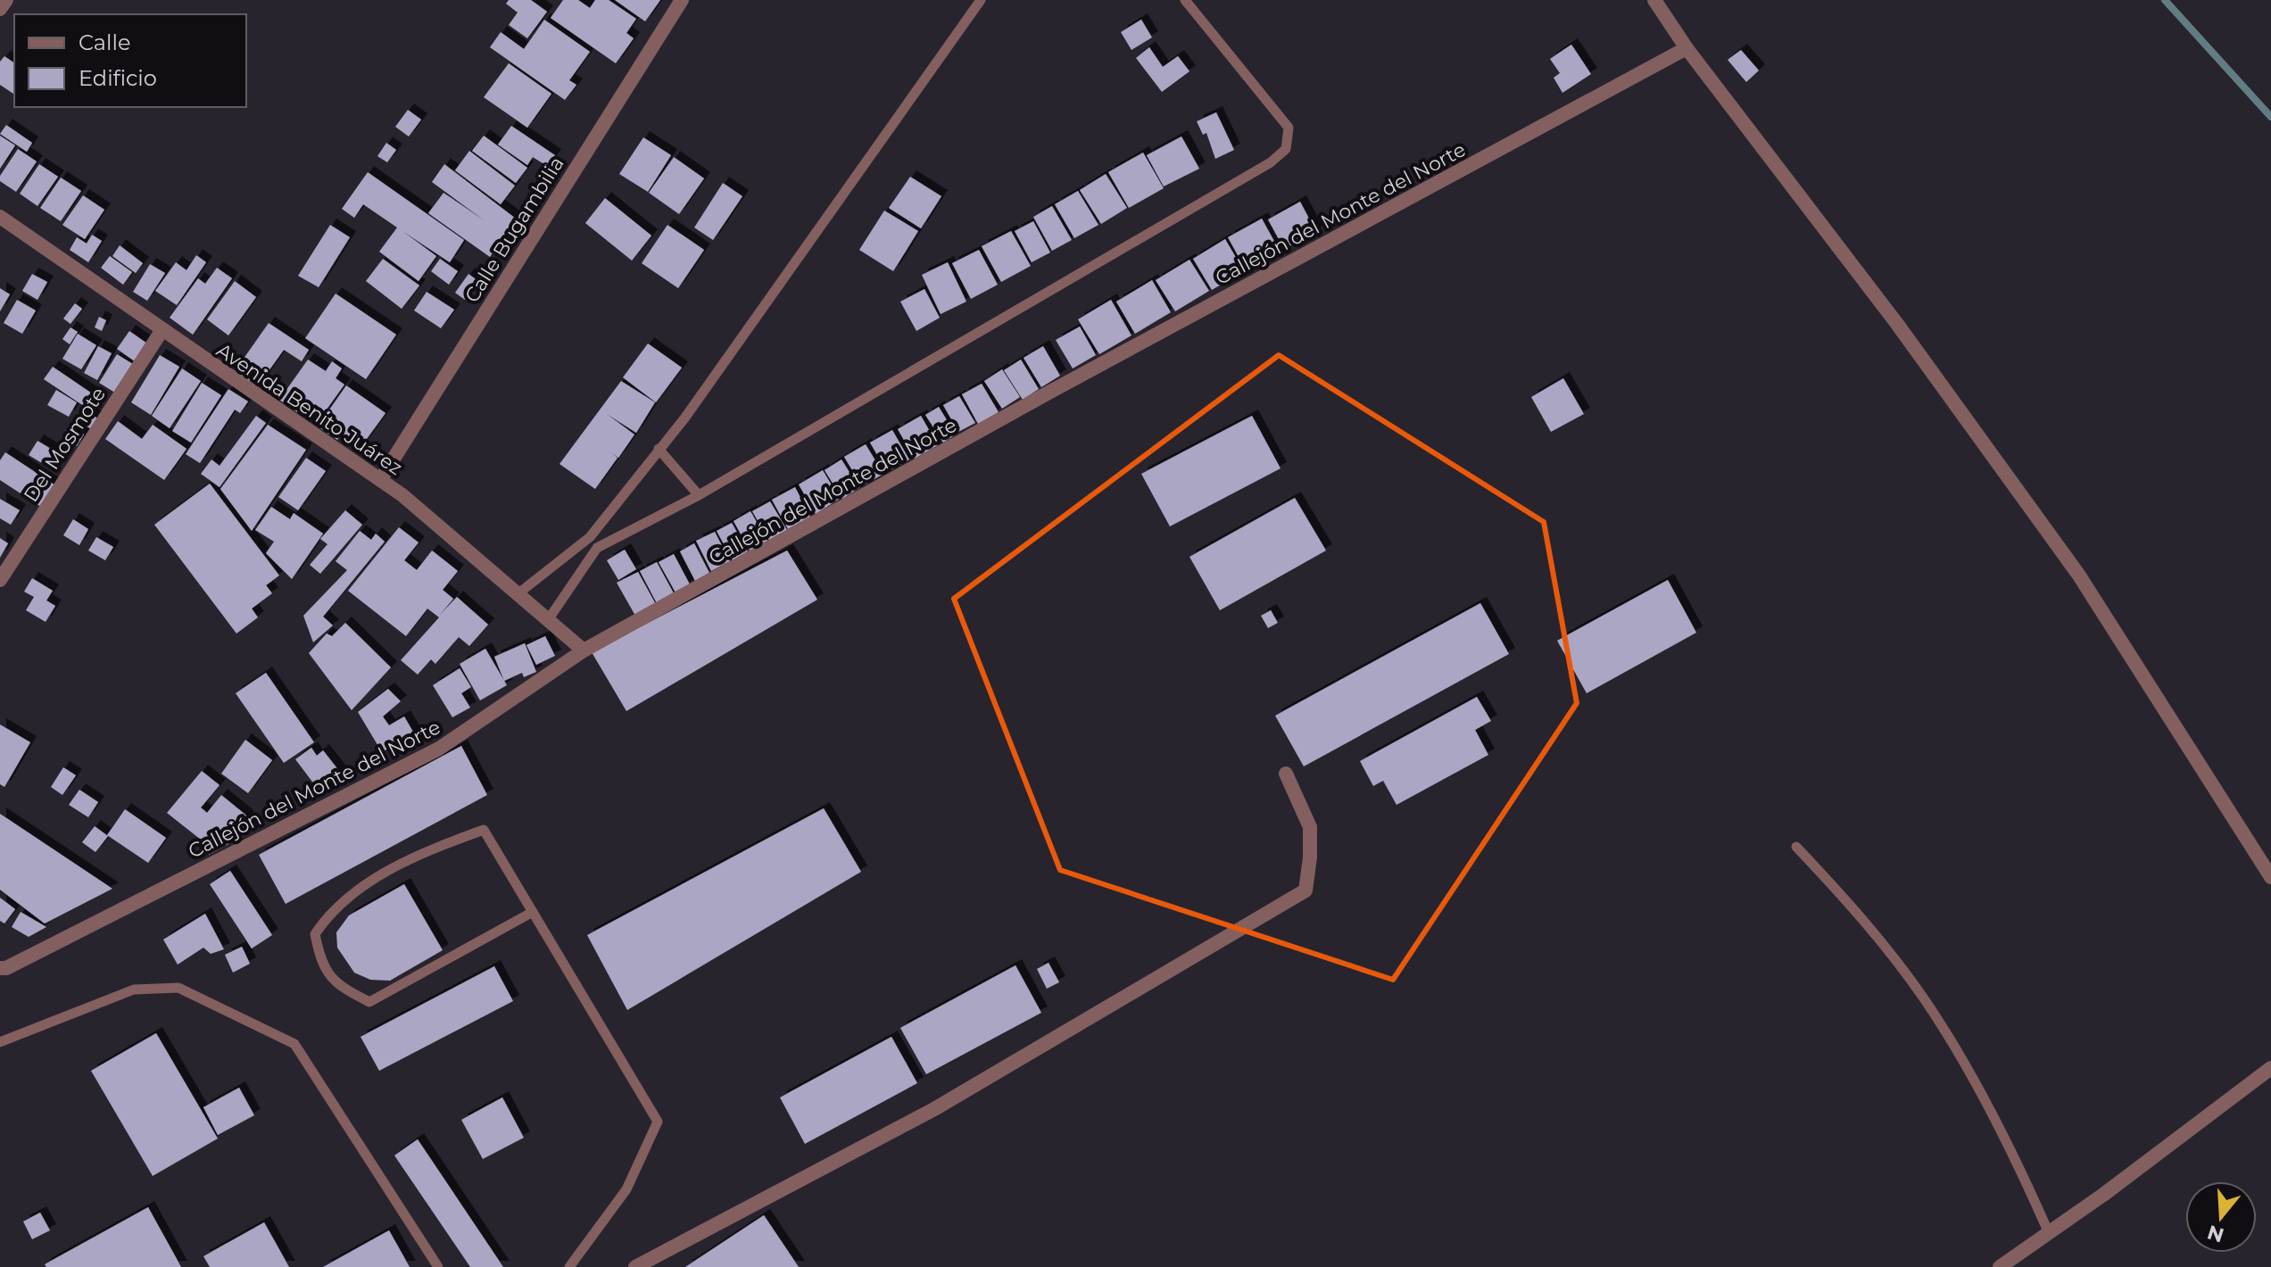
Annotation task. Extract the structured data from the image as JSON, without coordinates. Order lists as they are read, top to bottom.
{
  "streets": {
    "street": [
      "Callejón del Monte del Norte",
      "Calle Bugambilia",
      "Avenida Benito Juárez",
      "Del Mosmote"
    ]
  },
  "crossings": [
    ["Callejón del Monte del Norte", "Avenida Benito Juárez"],
    ["Calle Bugambilia", "Avenida Benito Juárez"],
    ["Avenida Benito Juárez", "Del Mosmote"]
  ],
  "legend": ["Calle", "Edificio"],
  "north": "bottom"
}
